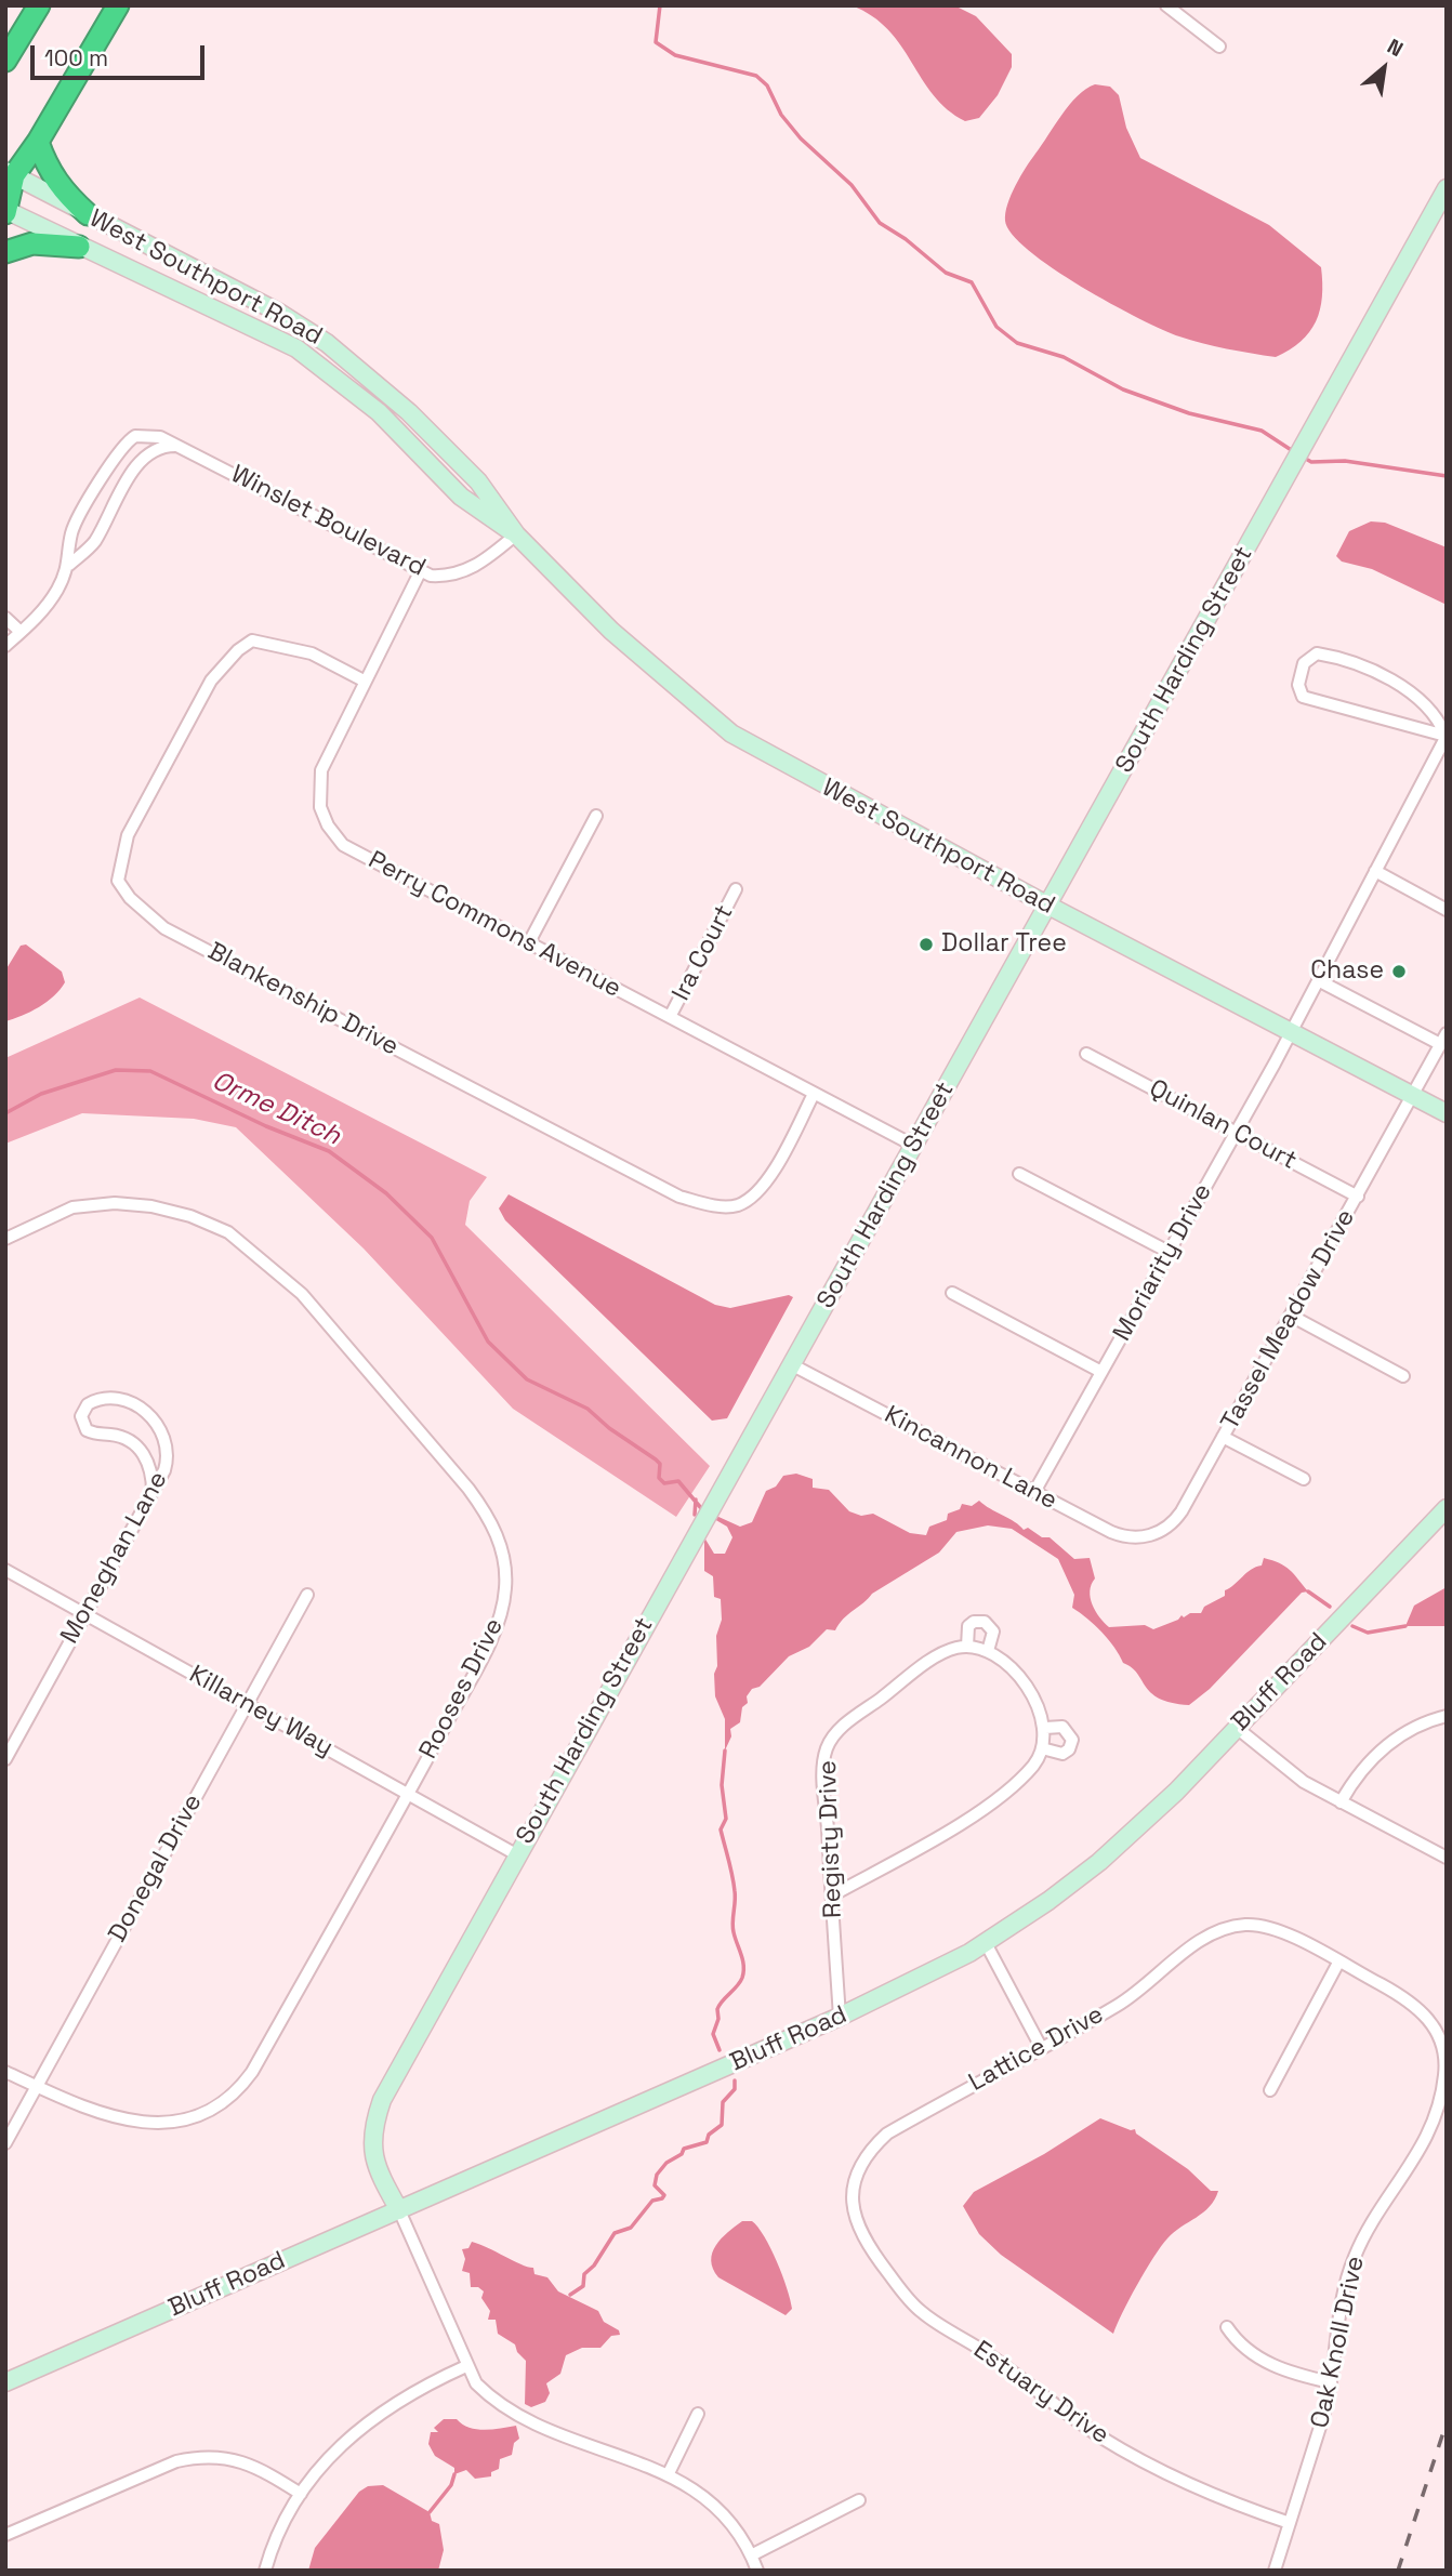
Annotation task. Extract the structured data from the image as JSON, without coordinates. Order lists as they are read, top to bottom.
{
  "streets": {
    "main road": ["West Southport Road", "South Harding Street", "Bluff Road"],
    "street": [
      "Winslet Boulevard",
      "Perry Commons Avenue",
      "Ira Court",
      "Blankenship Drive",
      "Quinlan Court",
      "Moriarity Drive",
      "Tassel Meadow Drive",
      "Kincannon Lane",
      "Moneghan Lane",
      "Rooses Drive",
      "Killarney Way",
      "Registy Drive",
      "Donegal Drive",
      "Lattice Drive",
      "Oak Knoll Drive",
      "Estuary Drive"
    ]
  },
  "crossings": [
    ["West Southport Road", "Winslet Boulevard"],
    ["West Southport Road", "South Harding Street"],
    ["West Southport Road", "Moriarity Drive"],
    ["West Southport Road", "Tassel Meadow Drive"],
    ["Winslet Boulevard", "Perry Commons Avenue"],
    ["South Harding Street", "Perry Commons Avenue"],
    ["South Harding Street", "Kincannon Lane"],
    ["South Harding Street", "Bluff Road"],
    ["South Harding Street", "Killarney Way"],
    ["Perry Commons Avenue", "Ira Court"],
    ["Perry Commons Avenue", "Blankenship Drive"],
    ["Quinlan Court", "Moriarity Drive"],
    ["Quinlan Court", "Tassel Meadow Drive"],
    ["Moriarity Drive", "Kincannon Lane"],
    ["Tassel Meadow Drive", "Kincannon Lane"],
    ["Moneghan Lane", "Killarney Way"],
    ["Bluff Road", "Registy Drive"],
    ["Rooses Drive", "Killarney Way"],
    ["Rooses Drive", "Donegal Drive"],
    ["Killarney Way", "Donegal Drive"],
    ["Lattice Drive", "Oak Knoll Drive"],
    ["Lattice Drive", "Estuary Drive"],
    ["Oak Knoll Drive", "Estuary Drive"]
  ],
  "water": ["Orme Ditch"],
  "places": ["Dollar Tree", "Chase"],
  "scale_bar": "100 m",
  "north": "top right"
}
